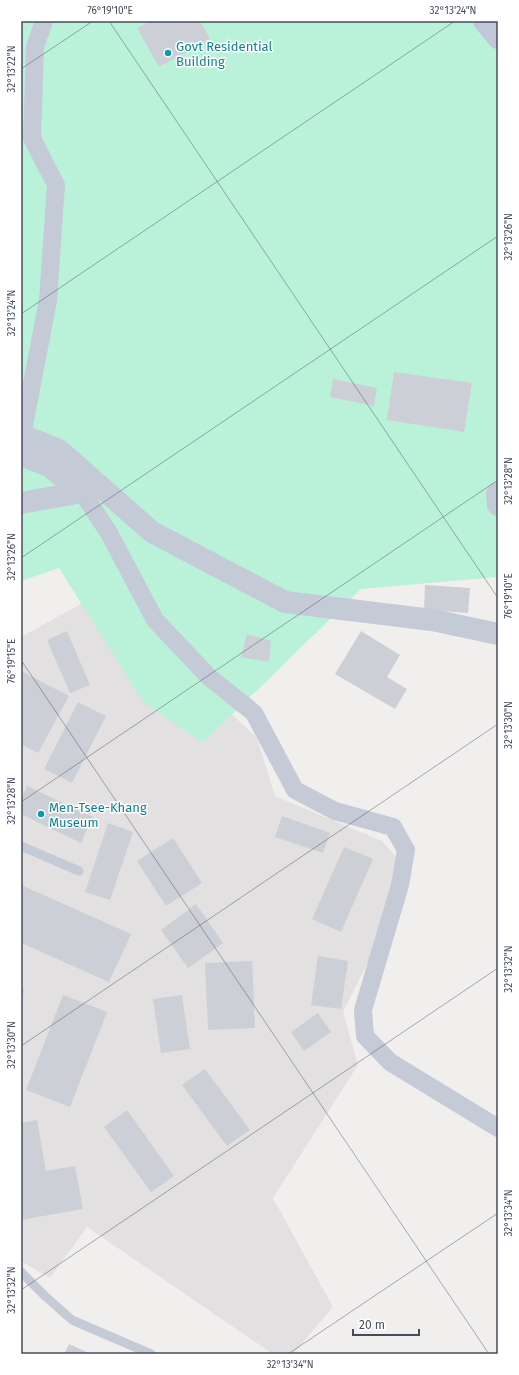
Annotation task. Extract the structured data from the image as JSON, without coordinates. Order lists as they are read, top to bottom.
{
  "places": ["Govt Residential Building", "Men-Tsee-Khang Museum"],
  "scale_bar": "20 m",
  "coordinates": [
    "76°19'10\"E",
    "32°13'24\"N",
    "32°13'22\"N",
    "32°13'26\"N",
    "32°13'28\"N",
    "76°19'15\"E",
    "32°13'30\"N",
    "32°13'32\"N",
    "32°13'34\"N"
  ]
}
